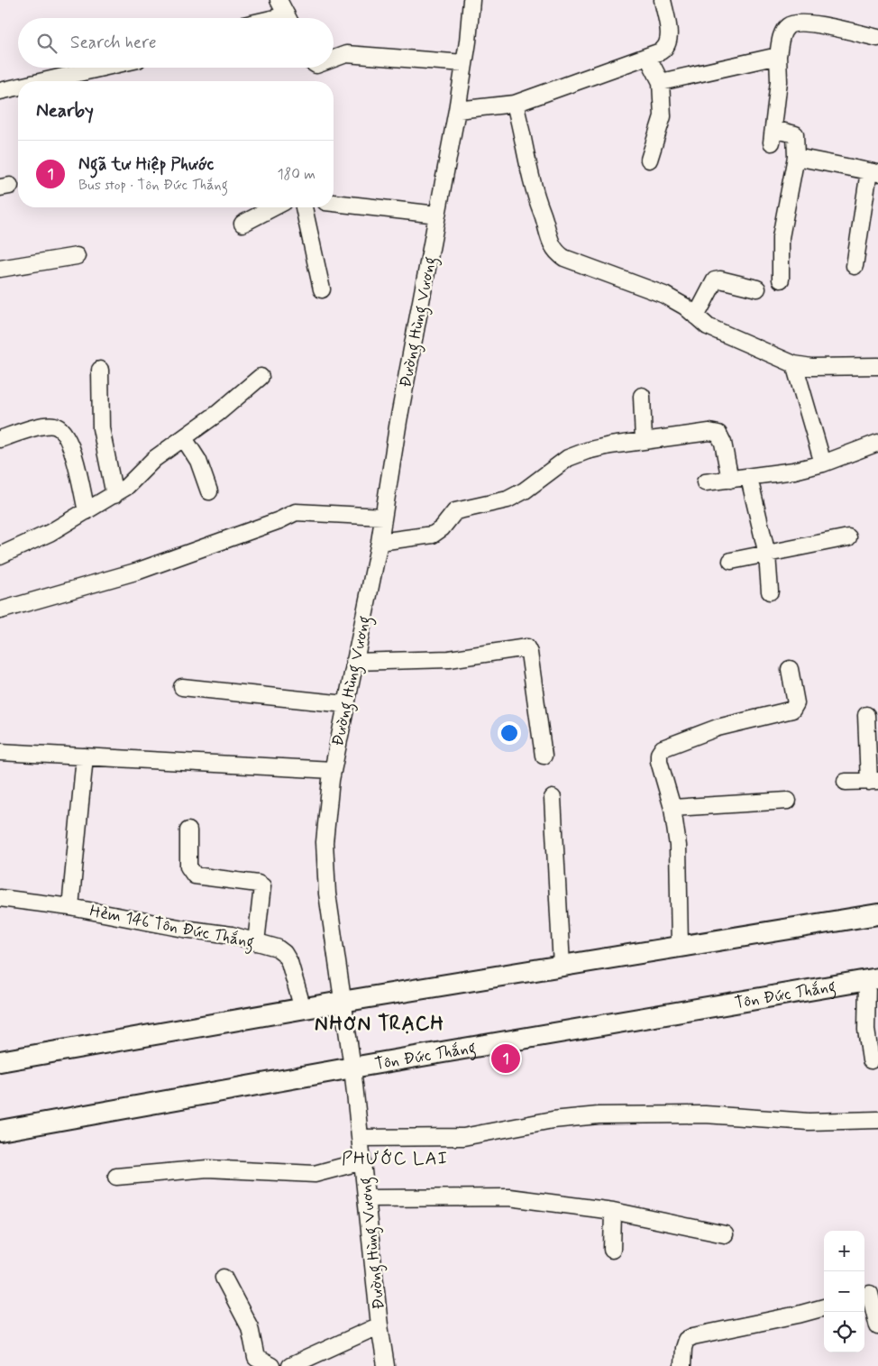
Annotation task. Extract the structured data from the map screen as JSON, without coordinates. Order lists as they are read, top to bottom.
{
  "streets": {
    "main road": ["Tôn Đức Thắng"],
    "street": ["Đường Hùng Vương", "Hẻm 146 Tôn Đức Thắng"]
  },
  "crossings": [
    ["Đường Hùng Vương", "Tôn Đức Thắng"]
  ],
  "districts": ["NHƠN TRẠCH", "PHƯỚC LAI"],
  "page": {
    "search": "Search here",
    "heading": "Nearby",
    "list": [
      {
        "mark": "1",
        "name": "Ngã tư Hiệp Phước",
        "note": "Bus stop · Tôn Đức Thắng",
        "value": "180 m"
      }
    ],
    "pins": "1",
    "map_buttons": ["+", "−"]
  }
}
